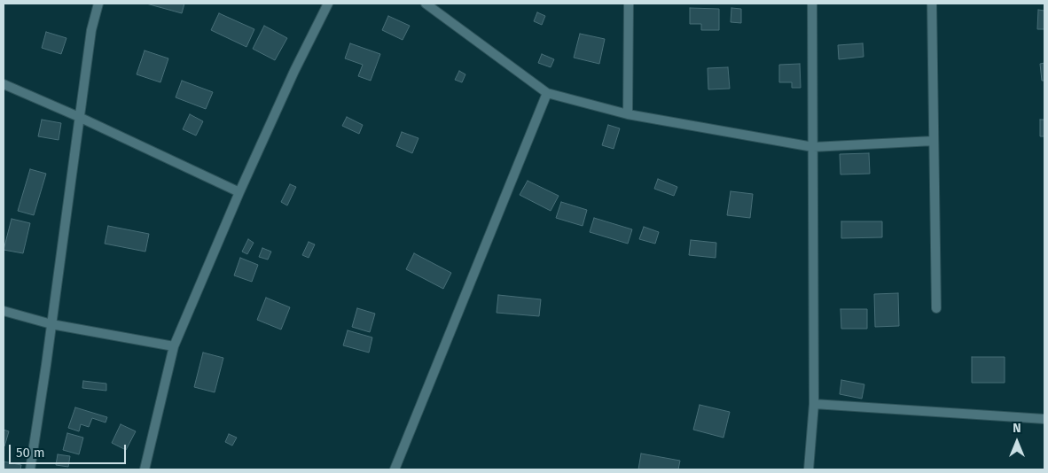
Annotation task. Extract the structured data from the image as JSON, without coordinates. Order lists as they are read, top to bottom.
{
  "scale_bar": "50 m",
  "north": "top"
}
